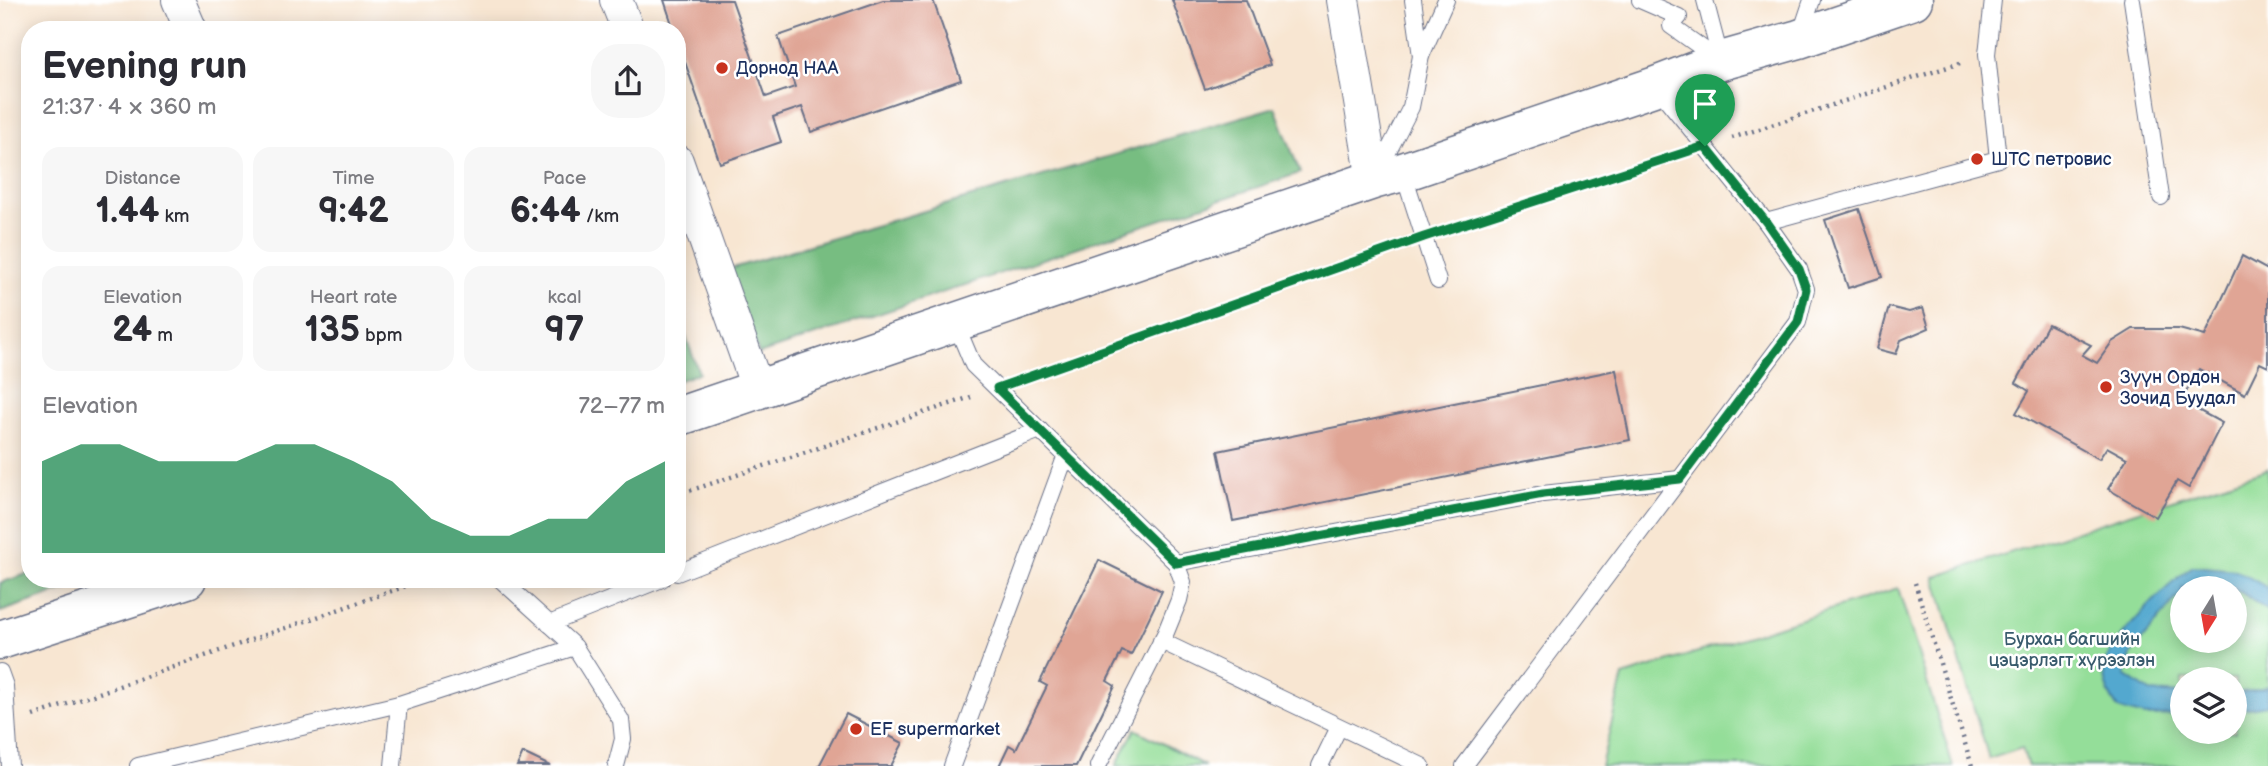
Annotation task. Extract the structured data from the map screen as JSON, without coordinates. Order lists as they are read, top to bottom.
{
  "parks": ["Бурхан багшийн цэцэрлэгт хүрээлэн"],
  "places": [
    "Дорнод НАА",
    "ШТС петровис",
    "Зүүн Ордон Зочид Буудал",
    "EF supermarket"
  ],
  "north": "bottom",
  "page": {
    "heading": ["Evening run", "21:37 · 4 × 360 m"],
    "stats": [
      ["Distance", "1.44 km"],
      ["Time", "9:42"],
      ["Pace", "6:44 /km"],
      ["Elevation", "24 m"],
      ["Heart rate", "135 bpm"],
      ["kcal", "97"]
    ],
    "chart": ["Elevation", "72–77 m"]
  }
}
